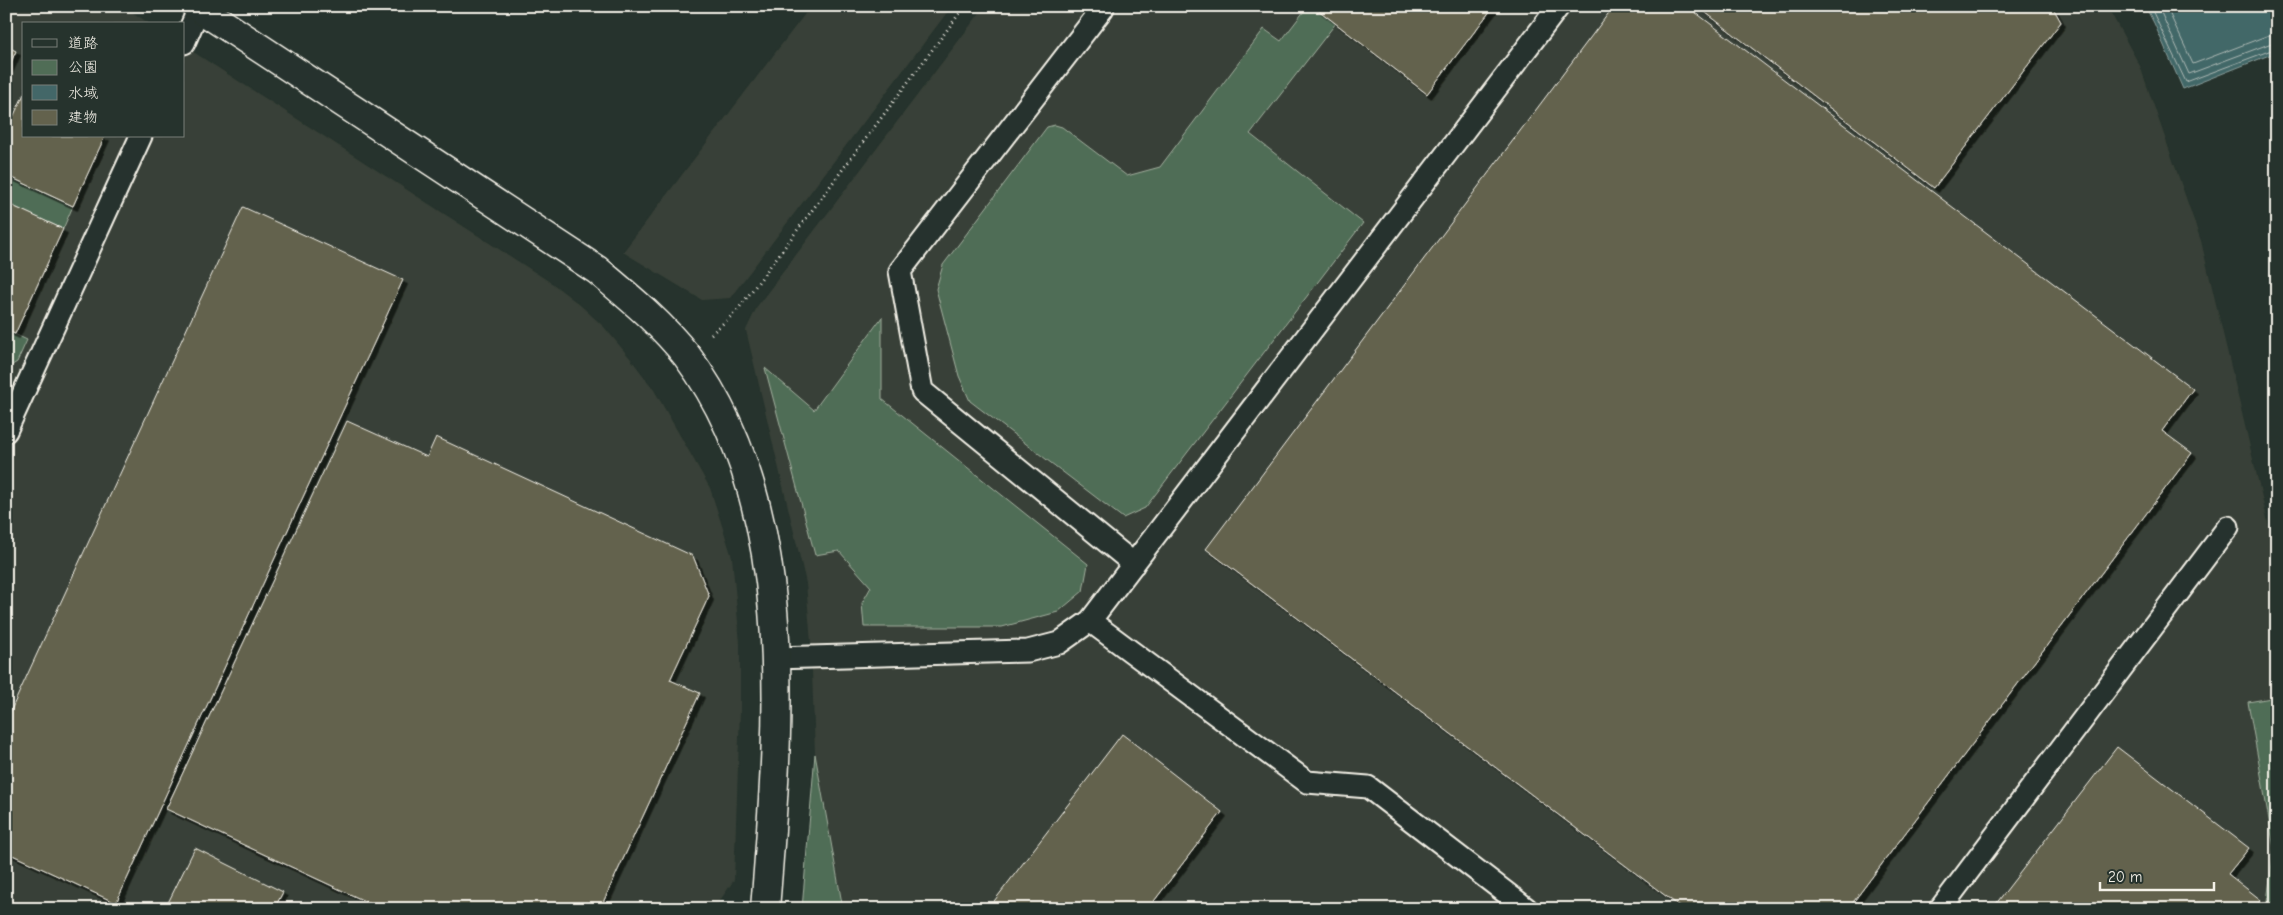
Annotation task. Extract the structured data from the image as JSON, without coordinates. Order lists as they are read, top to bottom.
{
  "legend": [
    "道路",
    "公園",
    "水域",
    "建物"
  ],
  "scale_bar": "20 m"
}
